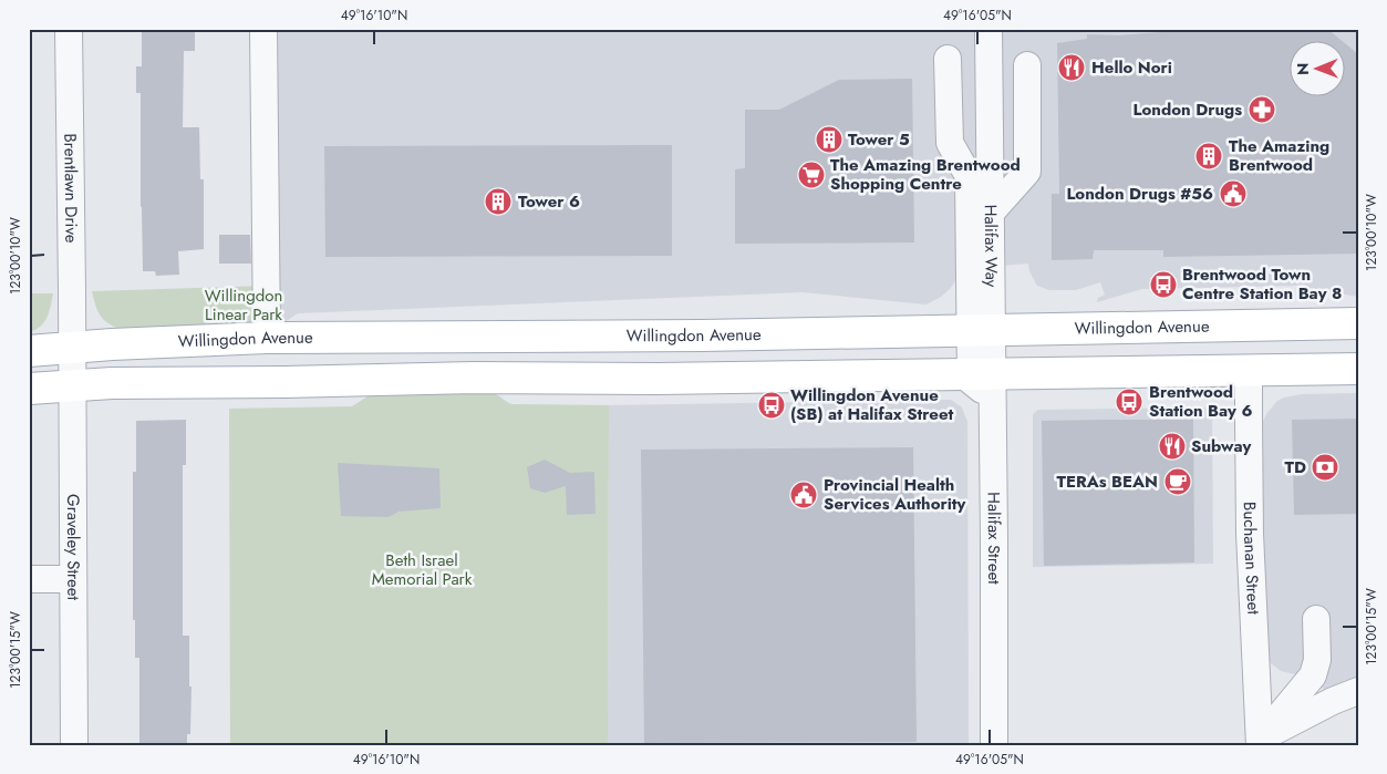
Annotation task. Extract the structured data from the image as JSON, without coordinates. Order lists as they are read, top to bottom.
{
  "streets": {
    "main road": ["Willingdon Avenue"],
    "street": [
      "Brentlawn Drive",
      "Halifax Way",
      "Halifax Street",
      "Graveley Street",
      "Buchanan Street"
    ]
  },
  "crossings": [
    ["Brentlawn Drive", "Willingdon Avenue"],
    ["Brentlawn Drive", "Graveley Street"],
    ["Halifax Way", "Willingdon Avenue"],
    ["Halifax Way", "Halifax Street"],
    ["Willingdon Avenue", "Halifax Street"],
    ["Willingdon Avenue", "Graveley Street"]
  ],
  "parks": ["Willingdon Linear Park", "Beth Israel Memorial Park"],
  "places": {
    "restaurant": ["Hello Nori", "Subway"],
    "pharmacy": ["London Drugs"],
    "building": ["Tower 5", "The Amazing Brentwood", "Tower 6"],
    "supermarket": ["The Amazing Brentwood Shopping Centre"],
    "public building": ["London Drugs #56", "Provincial Health Services Authority"],
    "bus stop": ["Brentwood Town Centre Station Bay 8", "Brentwood Station Bay 6", "Willingdon Avenue (SB) at Halifax Street"],
    "bank": ["TD"],
    "cafe": ["TERAs BEAN"]
  },
  "north": "left",
  "coordinates": [
    "49°16'10\"N",
    "49°16'05\"N",
    "123°00'10\"W",
    "123°00'15\"W"
  ]
}
